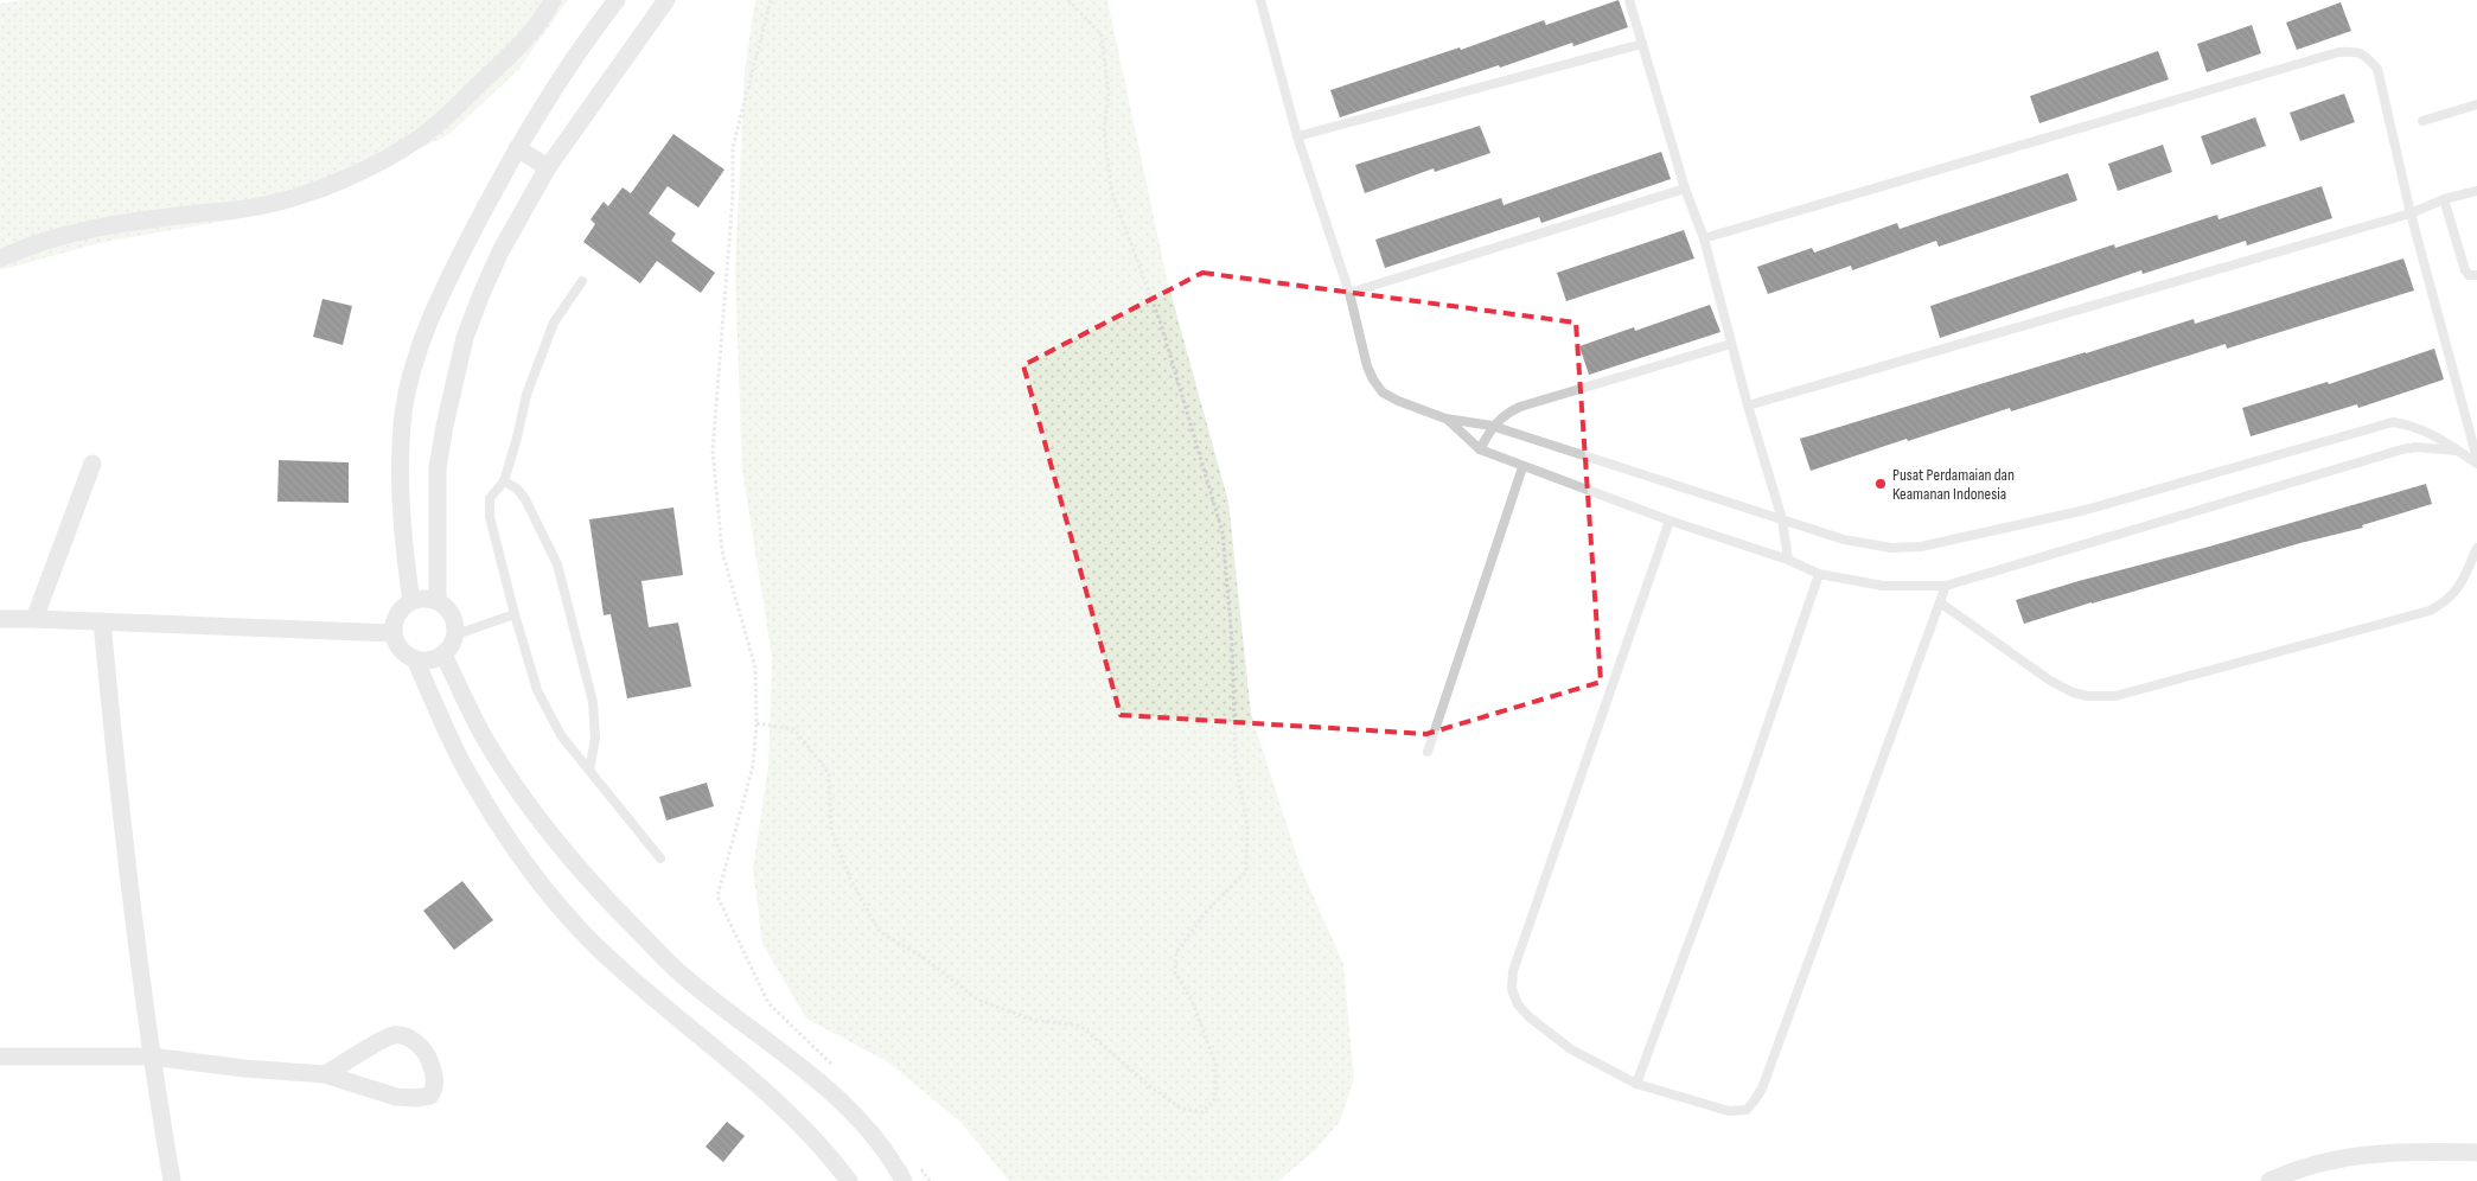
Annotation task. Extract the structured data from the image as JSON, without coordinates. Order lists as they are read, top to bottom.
{
  "places": ["Pusat Perdamaian dan Keamanan Indonesia"]
}
